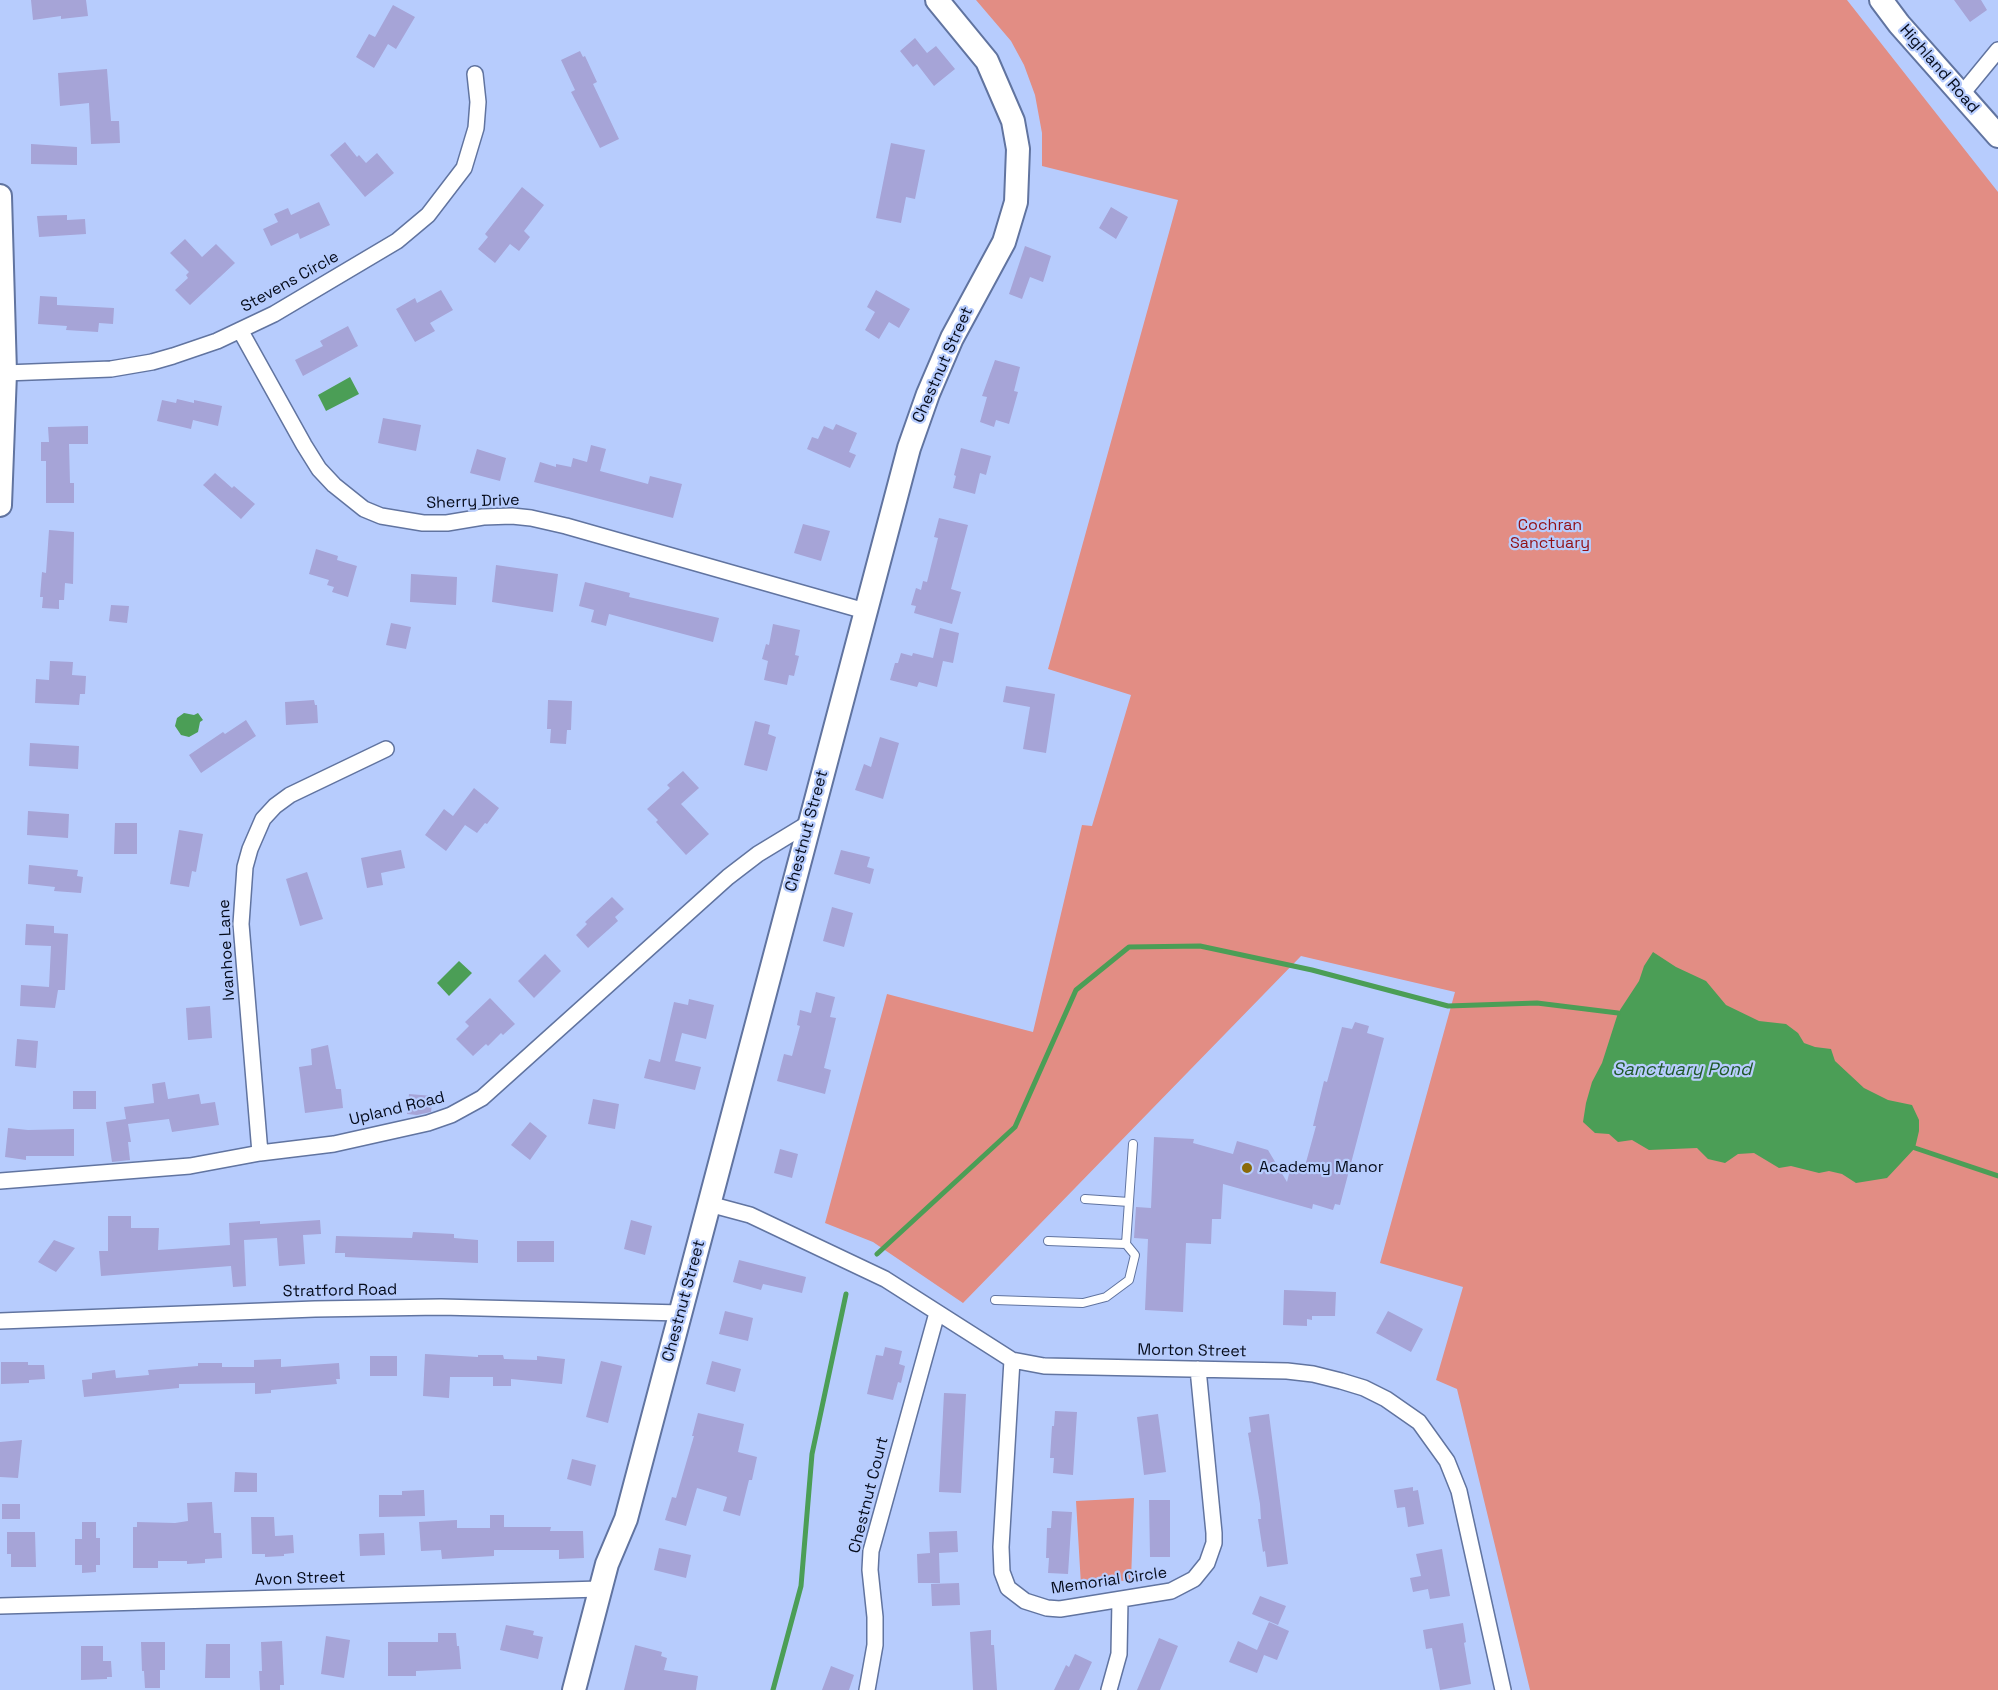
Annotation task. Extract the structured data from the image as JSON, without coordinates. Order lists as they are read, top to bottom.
{
  "streets": {
    "street": [
      "Highland Road",
      "Stevens Circle",
      "Chestnut Street",
      "Sherry Drive",
      "Ivanhoe Lane",
      "Upland Road",
      "Stratford Road",
      "Morton Street",
      "Chestnut Court",
      "Avon Street",
      "Memorial Circle"
    ]
  },
  "crossings": [
    ["Stevens Circle", "Sherry Drive"],
    ["Chestnut Street", "Sherry Drive"],
    ["Chestnut Street", "Upland Road"],
    ["Chestnut Street", "Stratford Road"],
    ["Chestnut Street", "Morton Street"],
    ["Chestnut Street", "Avon Street"],
    ["Ivanhoe Lane", "Upland Road"],
    ["Morton Street", "Chestnut Court"],
    ["Morton Street", "Memorial Circle"]
  ],
  "water": ["Sanctuary Pond"],
  "parks": ["Cochran Sanctuary"],
  "places": ["Academy Manor"]
}
